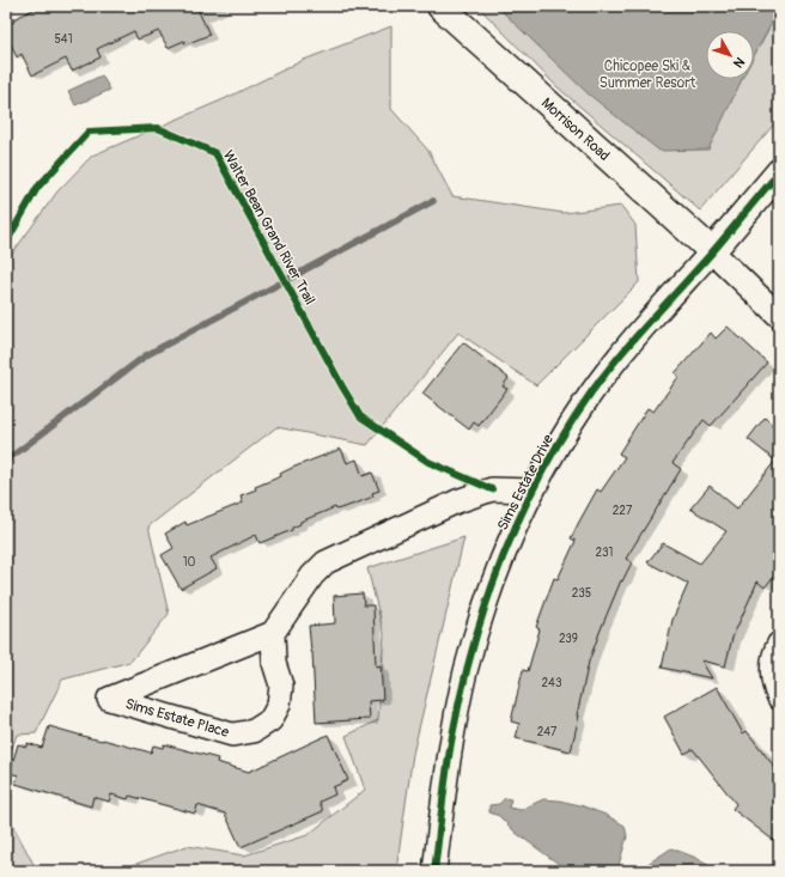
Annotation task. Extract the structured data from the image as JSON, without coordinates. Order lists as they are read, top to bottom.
{
  "streets": {
    "street": ["Morrison Road", "Sims Estate Drive", "Sims Estate Place"],
    "cycle path": ["Walter Bean Grand River Trail"]
  },
  "crossings": [
    ["Morrison Road", "Sims Estate Drive"]
  ],
  "parks": ["Chicopee Ski & Summer Resort"],
  "house_numbers": [
    "541",
    "227",
    "231",
    "10",
    "235",
    "239",
    "243",
    "247"
  ],
  "north": "bottom right"
}
